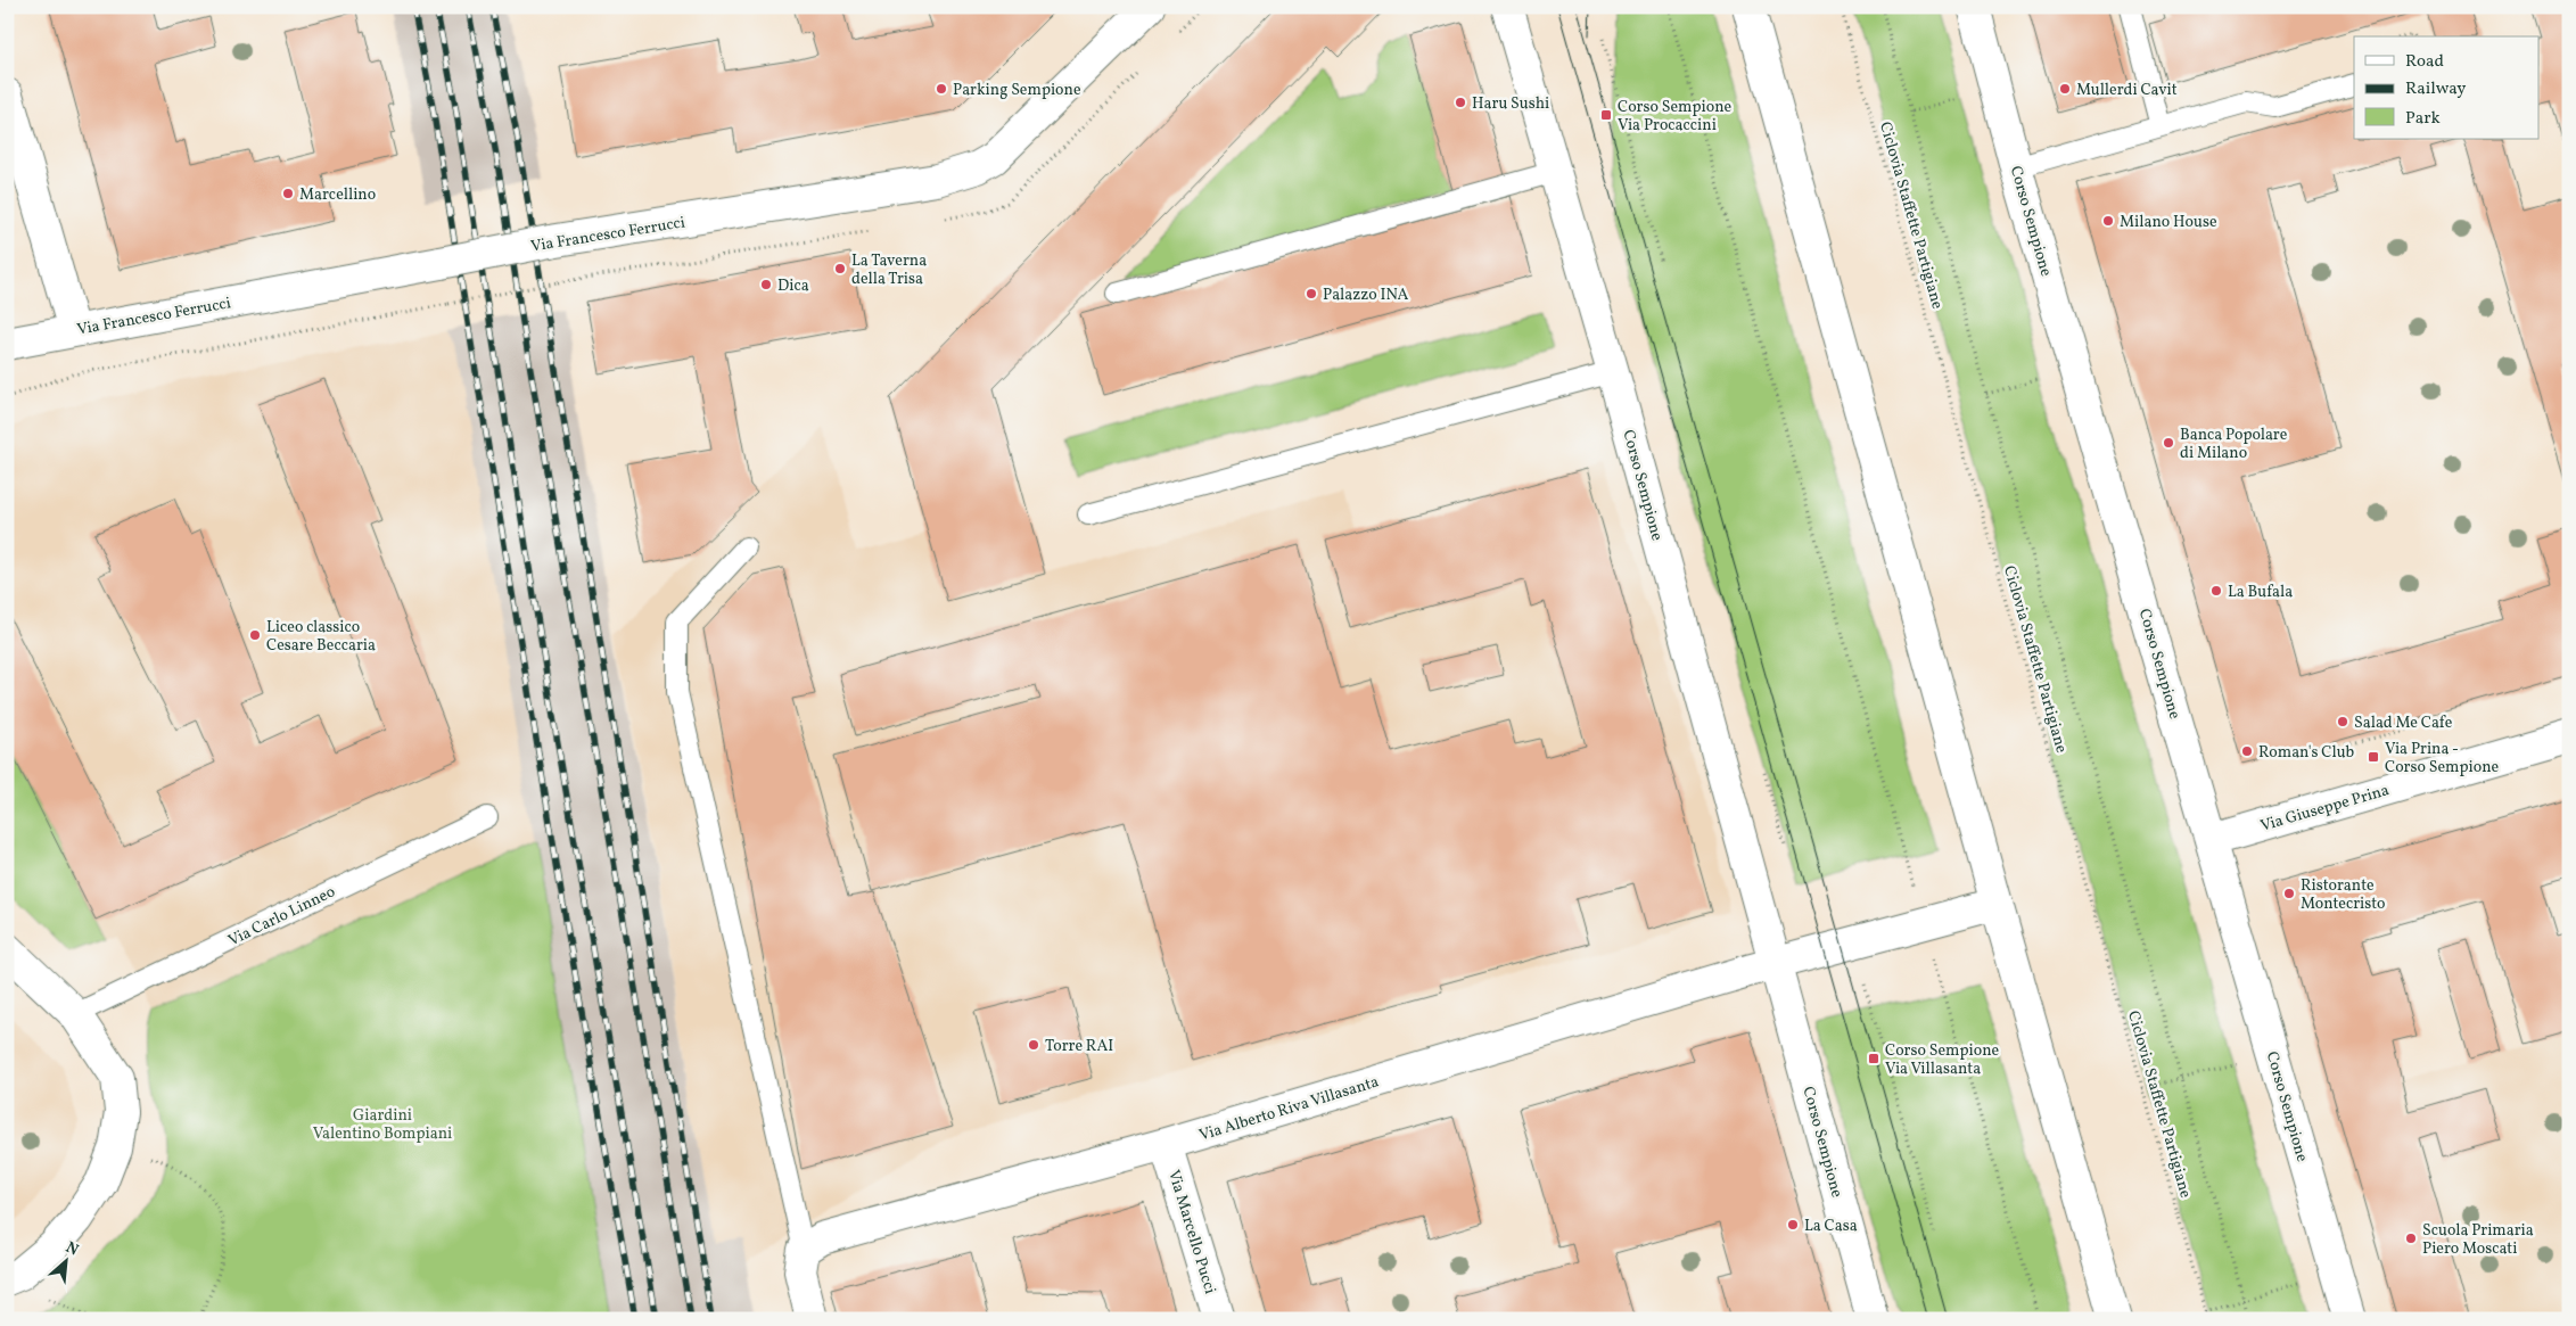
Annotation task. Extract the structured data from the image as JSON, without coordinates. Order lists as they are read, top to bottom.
{
  "streets": {
    "street": [
      "Corso Sempione",
      "Via Francesco Ferrucci",
      "Via Giuseppe Prina",
      "Via Alberto Riva Villasanta",
      "Via Marcello Pucci"
    ],
    "lane": ["Via Carlo Linneo"],
    "path": ["Ciclovia Staffette Partigiane"]
  },
  "crossings": [
    ["Corso Sempione", "Via Giuseppe Prina"],
    ["Corso Sempione", "Via Alberto Riva Villasanta"],
    ["Via Alberto Riva Villasanta", "Via Marcello Pucci"]
  ],
  "parks": ["Giardini Valentino Bompiani"],
  "places": {
    "other": [
      "Parking Sempione",
      "Mullerdi Cavit",
      "Haru Sushi",
      "Marcellino",
      "Milano House",
      "La Taverna della Trisa",
      "Dica",
      "Palazzo INA",
      "Banca Popolare di Milano",
      "La Bufala",
      "Liceo classico Cesare Beccaria",
      "Salad Me Cafe",
      "Roman's Club",
      "Ristorante Montecristo",
      "Torre RAI",
      "La Casa",
      "Scuola Primaria Piero Moscati"
    ],
    "transit": ["Corso Sempione Via Procaccini", "Via Prina - Corso Sempione", "Corso Sempione Via Villasanta"]
  },
  "legend": ["Road", "Railway", "Park"],
  "north": "top right"
}
